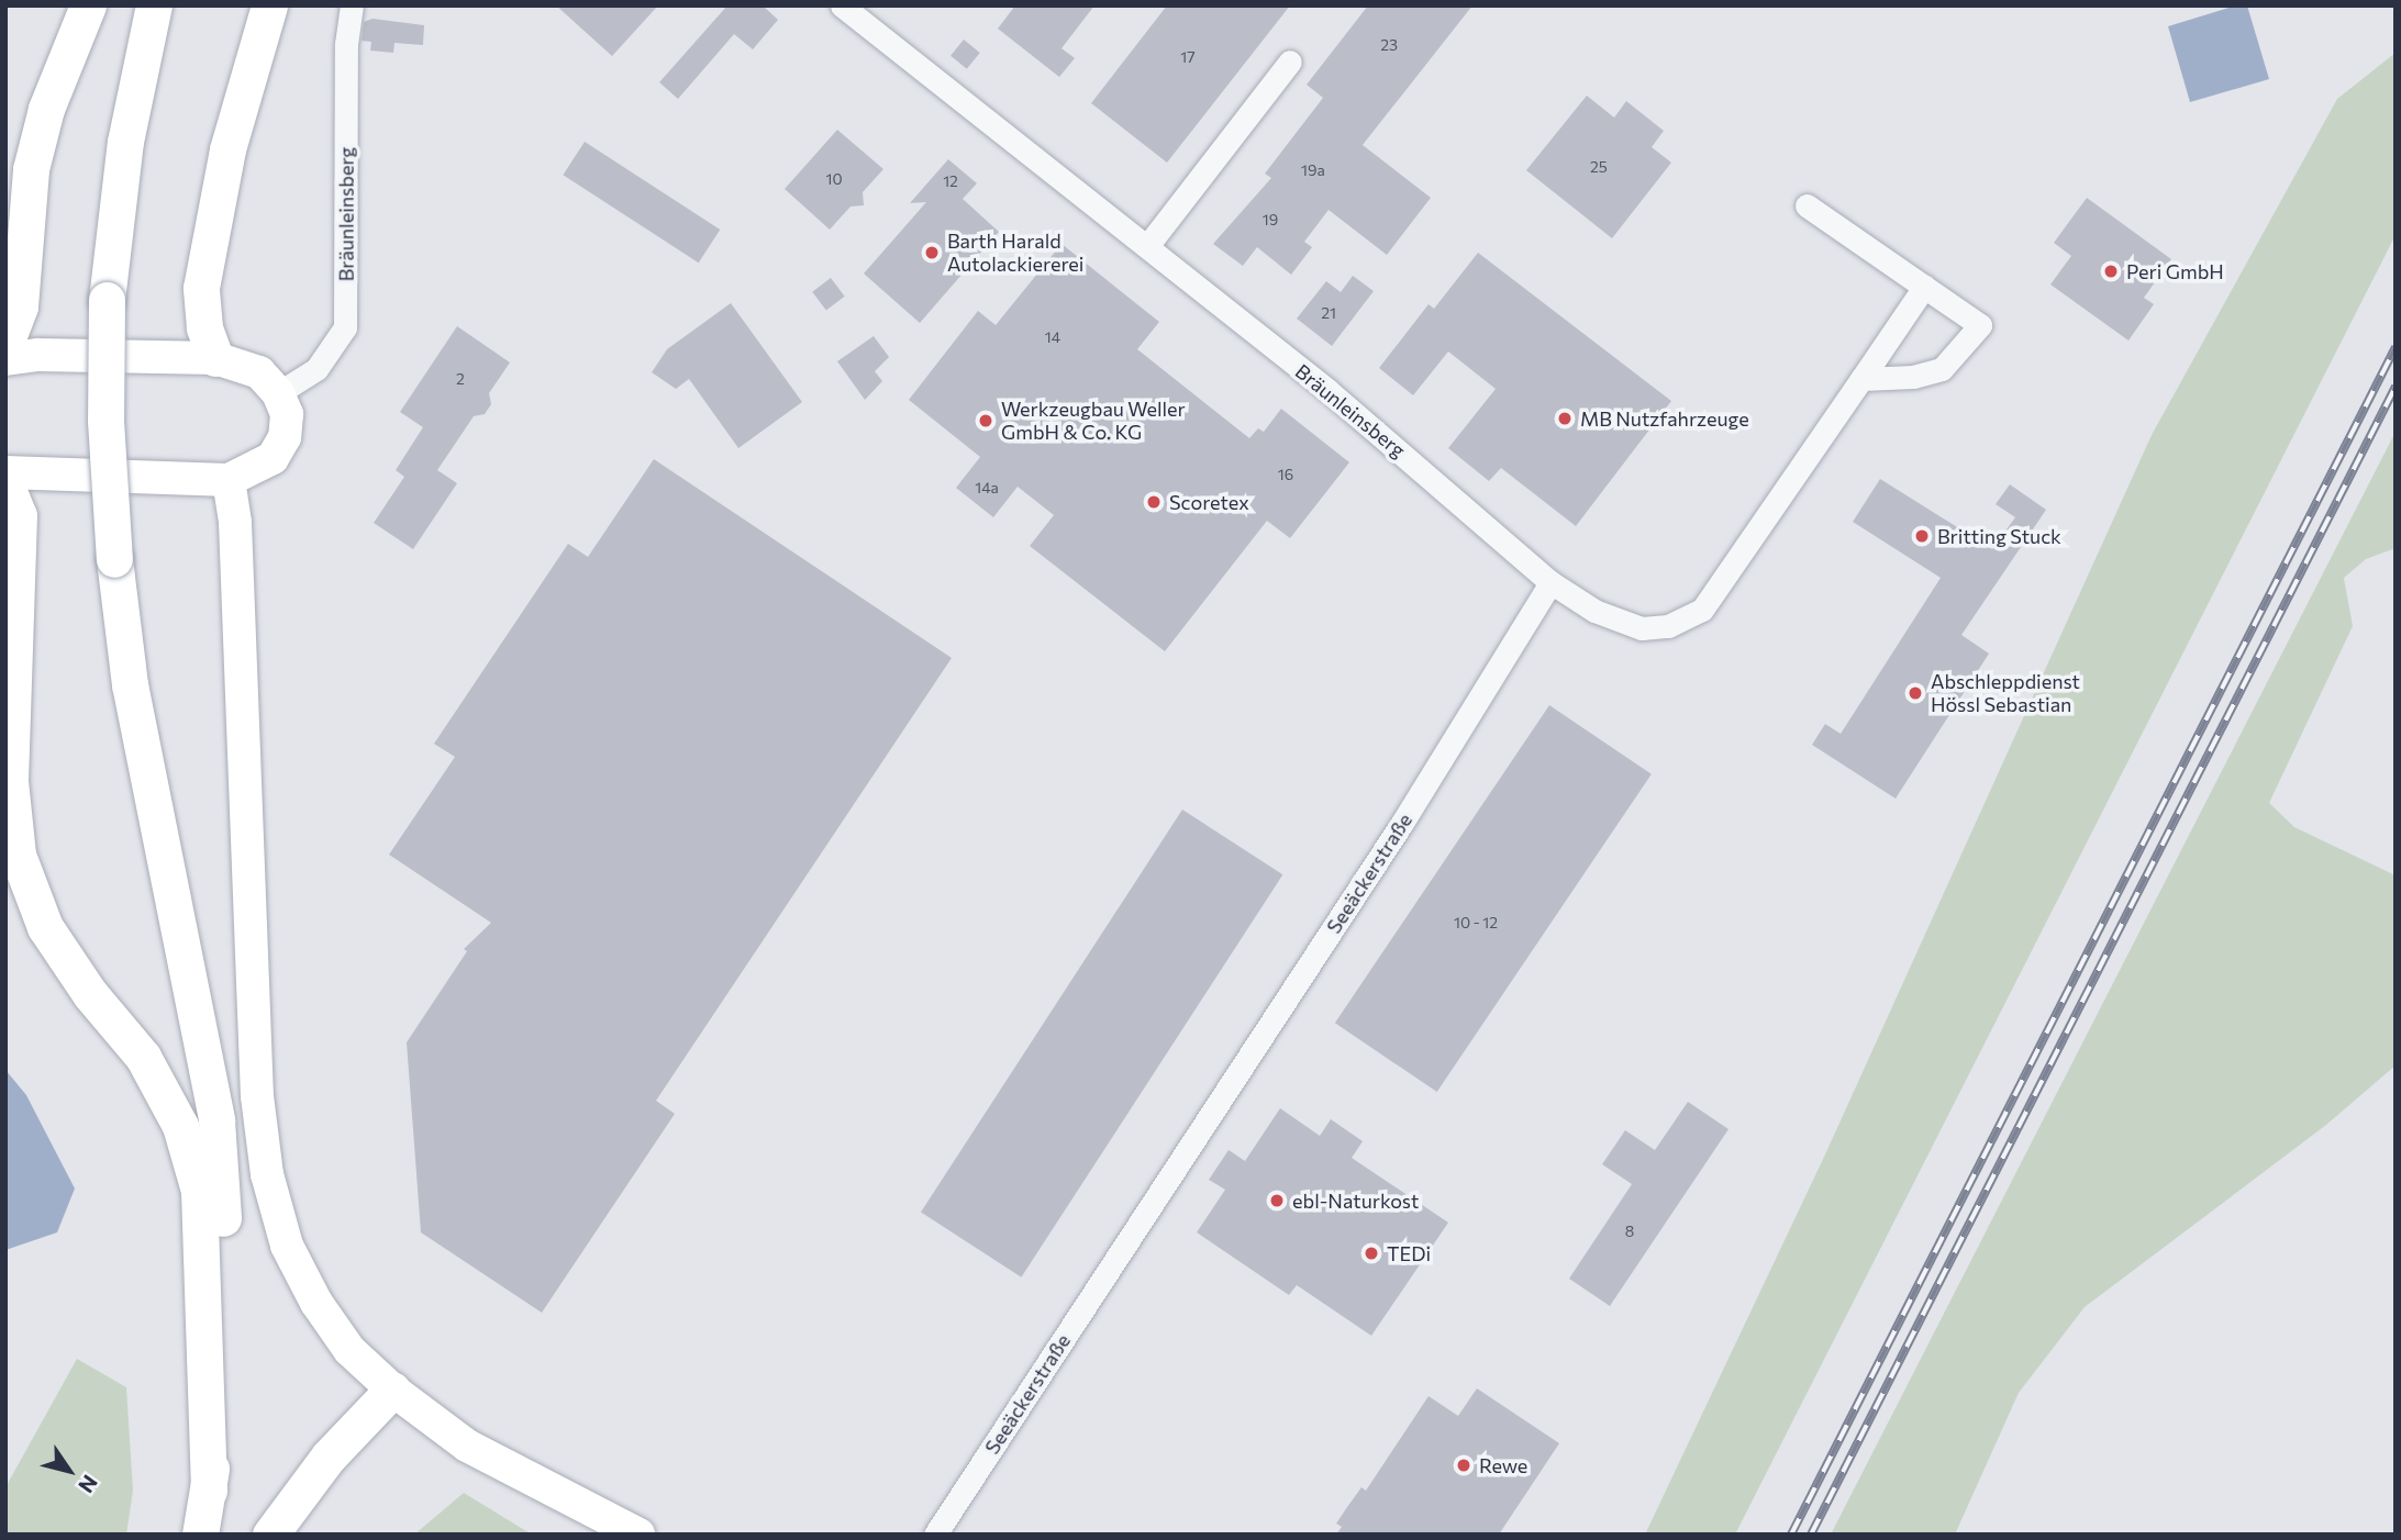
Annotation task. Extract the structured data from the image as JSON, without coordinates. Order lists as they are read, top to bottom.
{
  "streets": {
    "street": ["Bräunleinsberg", "Seeäckerstraße"]
  },
  "crossings": [
    ["Bräunleinsberg", "Seeäckerstraße"]
  ],
  "places": [
    "Barth Harald Autolackiererei",
    "Peri GmbH",
    "MB Nutzfahrzeuge",
    "Werkzeugbau Weller GmbH & Co. KG",
    "Scoretex",
    "Britting Stuck",
    "Abschleppdienst Hössl Sebastian",
    "ebl-Naturkost",
    "TEDi",
    "Rewe"
  ],
  "house_numbers": [
    "23",
    "17",
    "25",
    "19a",
    "10",
    "12",
    "19",
    "21",
    "14",
    "2",
    "16",
    "14a",
    "10 - 12",
    "8"
  ],
  "north": "bottom right"
}
